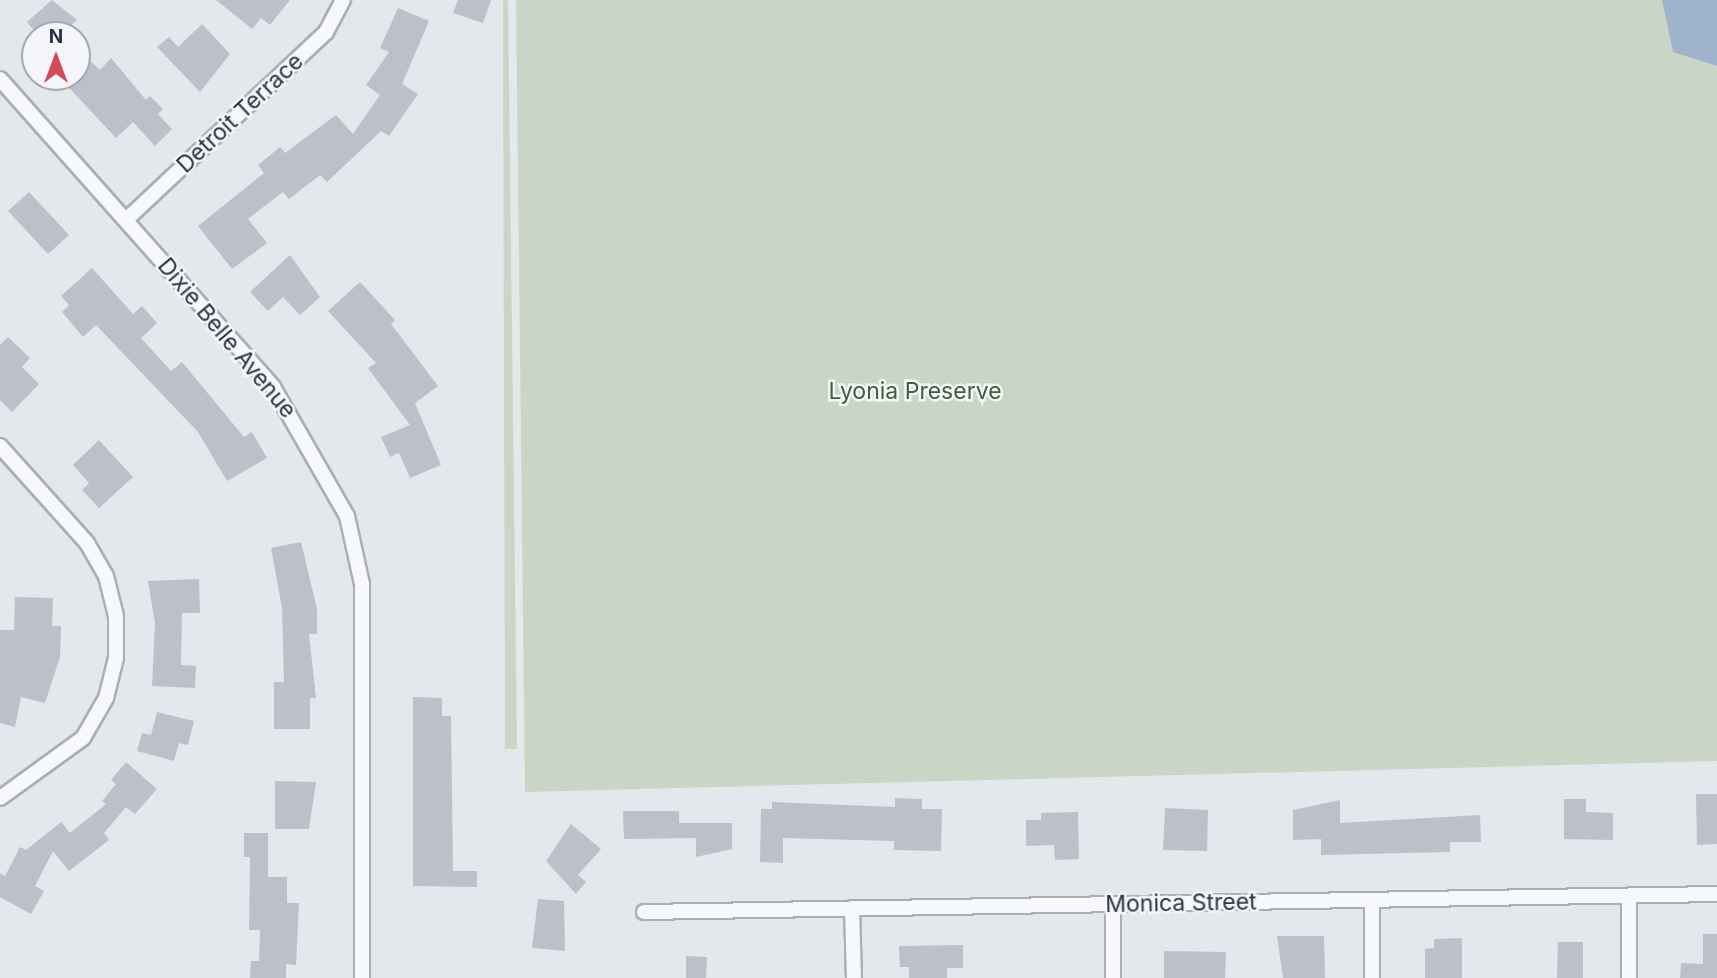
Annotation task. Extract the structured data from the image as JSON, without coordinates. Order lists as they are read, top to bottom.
{
  "streets": {
    "street": ["Detroit Terrace", "Dixie Belle Avenue", "Monica Street"]
  },
  "crossings": [
    ["Detroit Terrace", "Dixie Belle Avenue"]
  ],
  "parks": ["Lyonia Preserve"],
  "north": "top"
}
